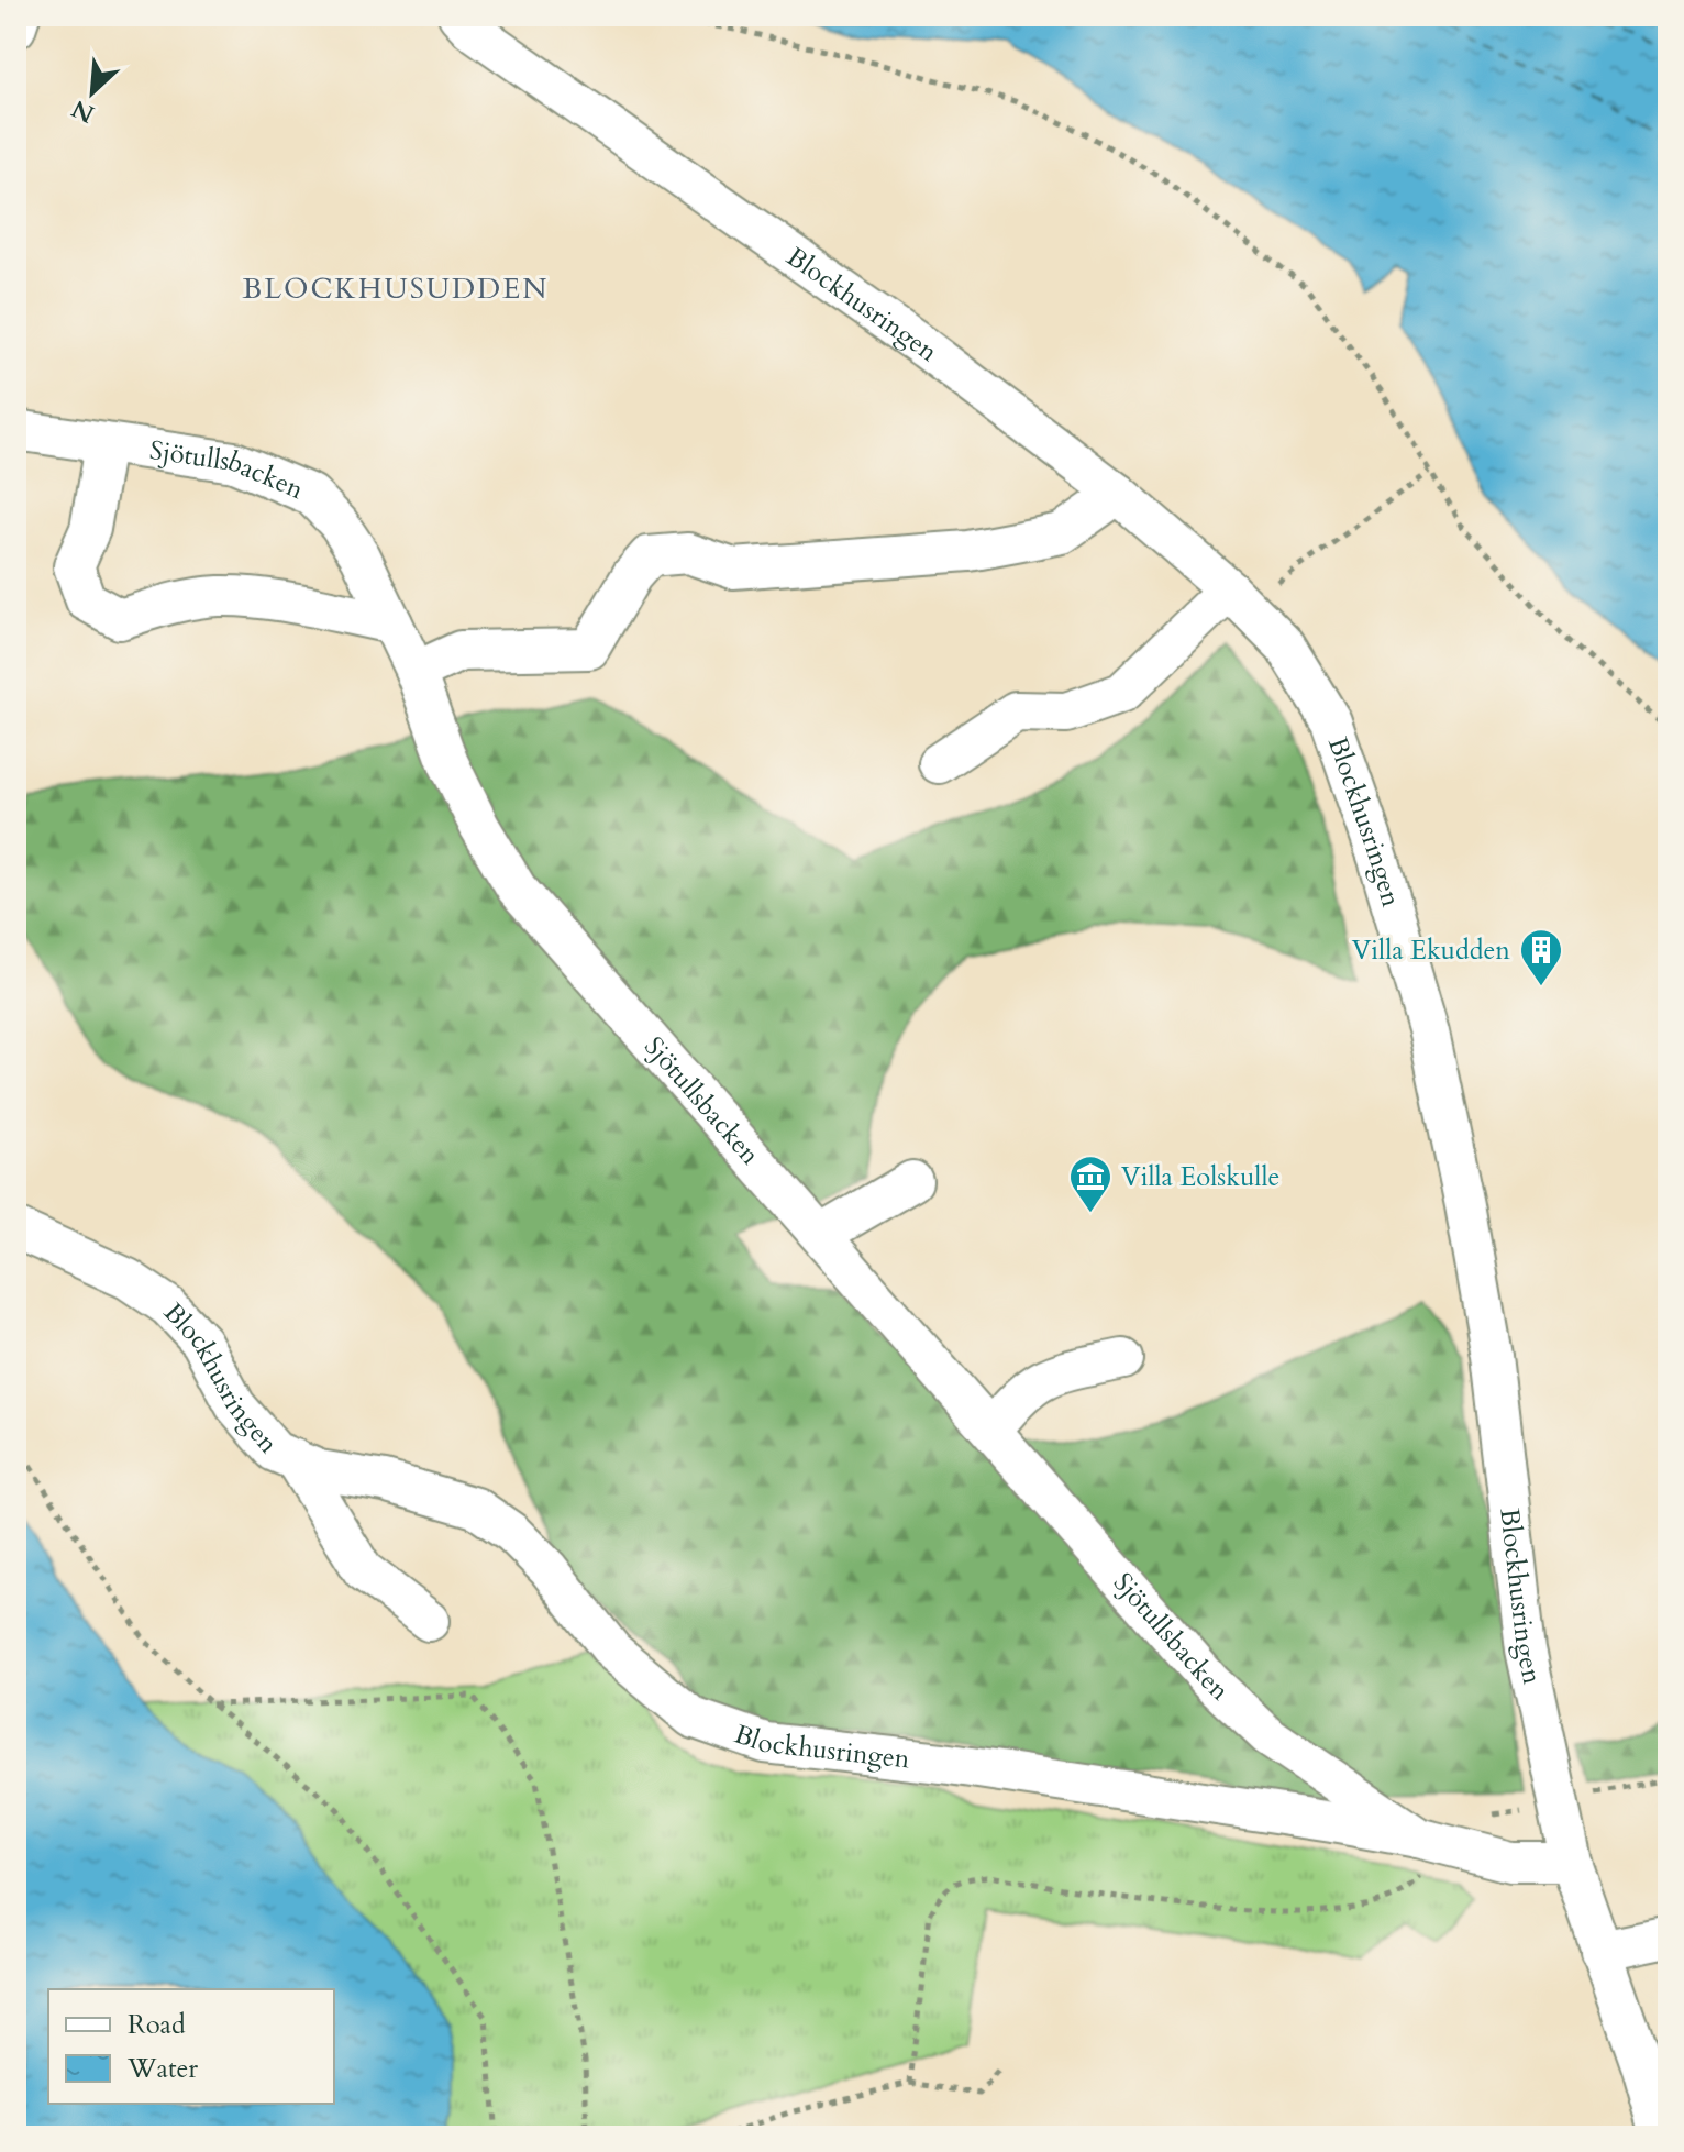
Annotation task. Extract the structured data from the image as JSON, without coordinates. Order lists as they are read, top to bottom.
{
  "streets": {
    "street": ["Blockhusringen", "Sjötullsbacken"]
  },
  "crossings": [
    ["Blockhusringen", "Sjötullsbacken"]
  ],
  "districts": ["BLOCKHUSUDDEN"],
  "places": {
    "building": ["Villa Ekudden"],
    "museum": ["Villa Eolskulle"]
  },
  "legend": ["Road", "Water"],
  "north": "bottom left"
}
